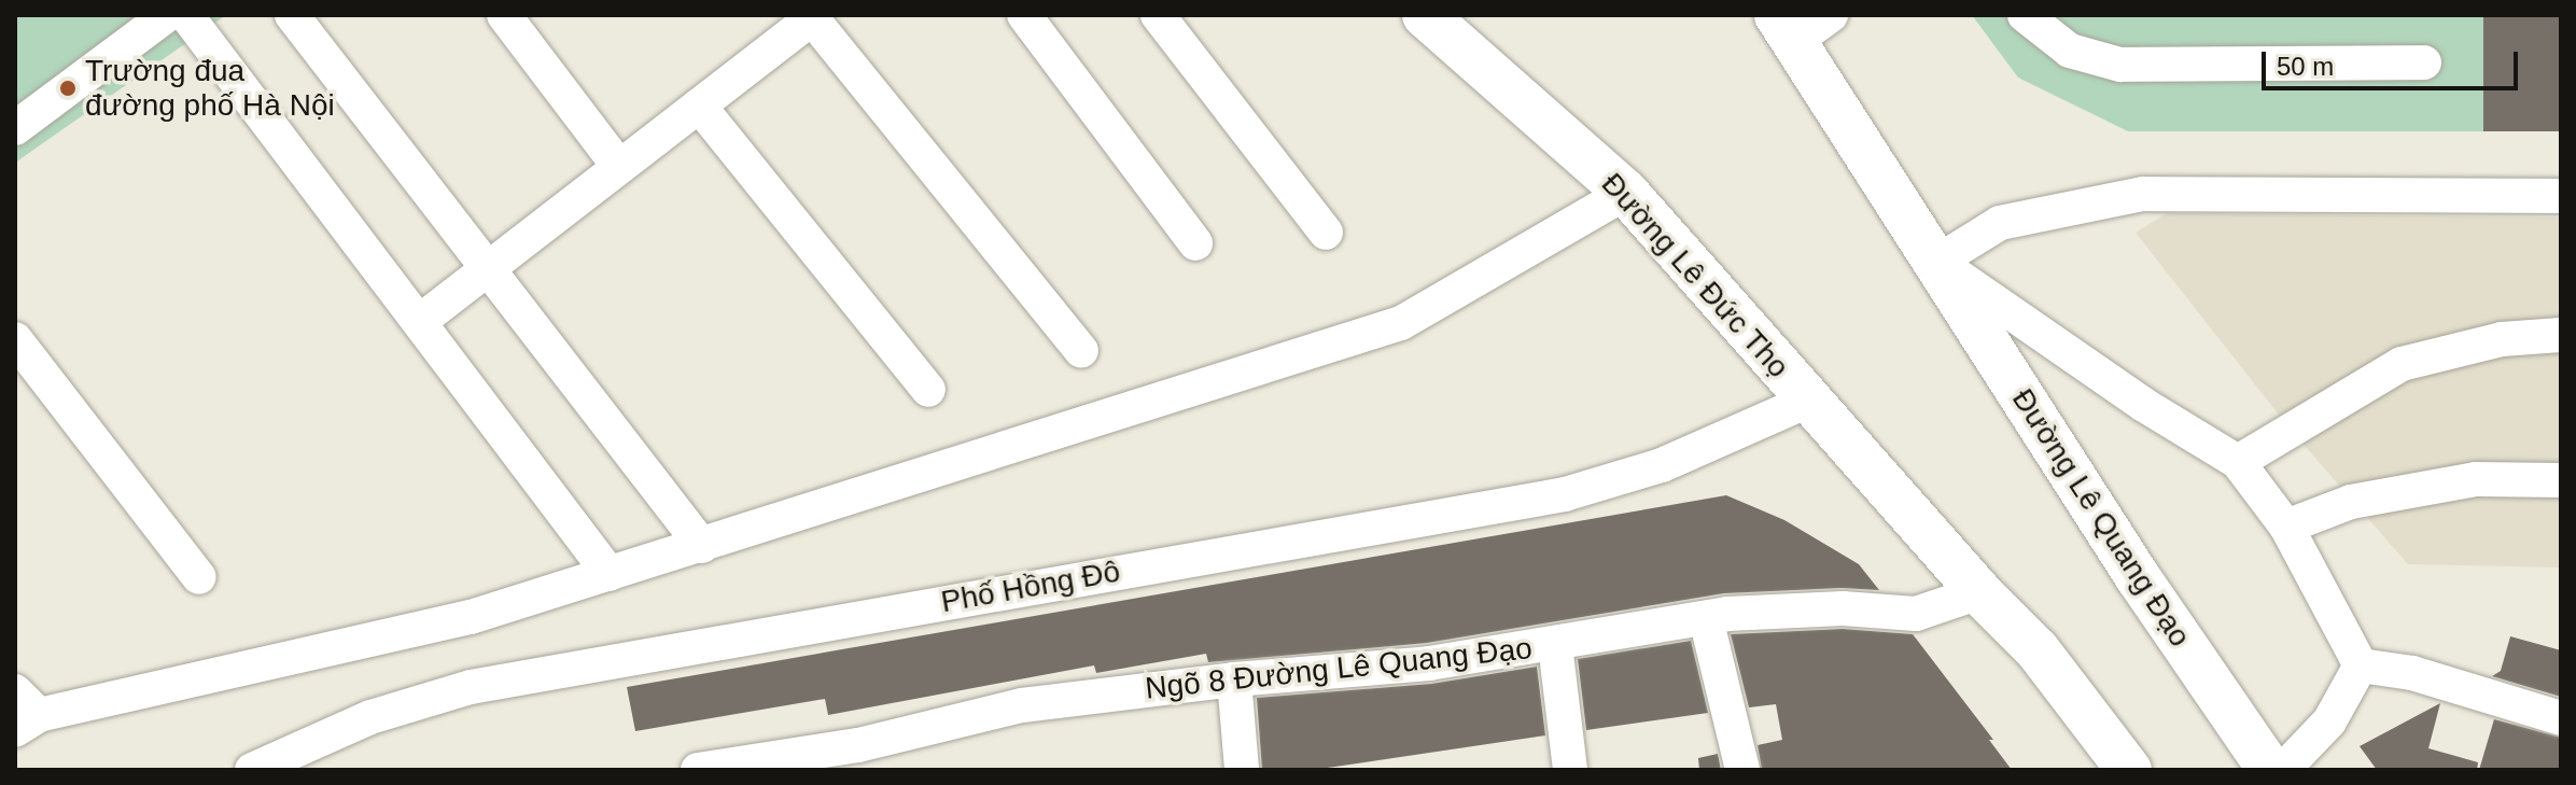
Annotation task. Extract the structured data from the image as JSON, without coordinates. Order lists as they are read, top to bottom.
{
  "streets": {
    "main road": ["Đường Lê Đức Thọ", "Đường Lê Quang Đạo"],
    "street": ["Phố Hồng Đô", "Ngõ 8 Đường Lê Quang Đạo"]
  },
  "crossings": [
    ["Đường Lê Đức Thọ", "Phố Hồng Đô"]
  ],
  "places": ["Trường đua đường phố Hà Nội"],
  "scale_bar": "50 m"
}
